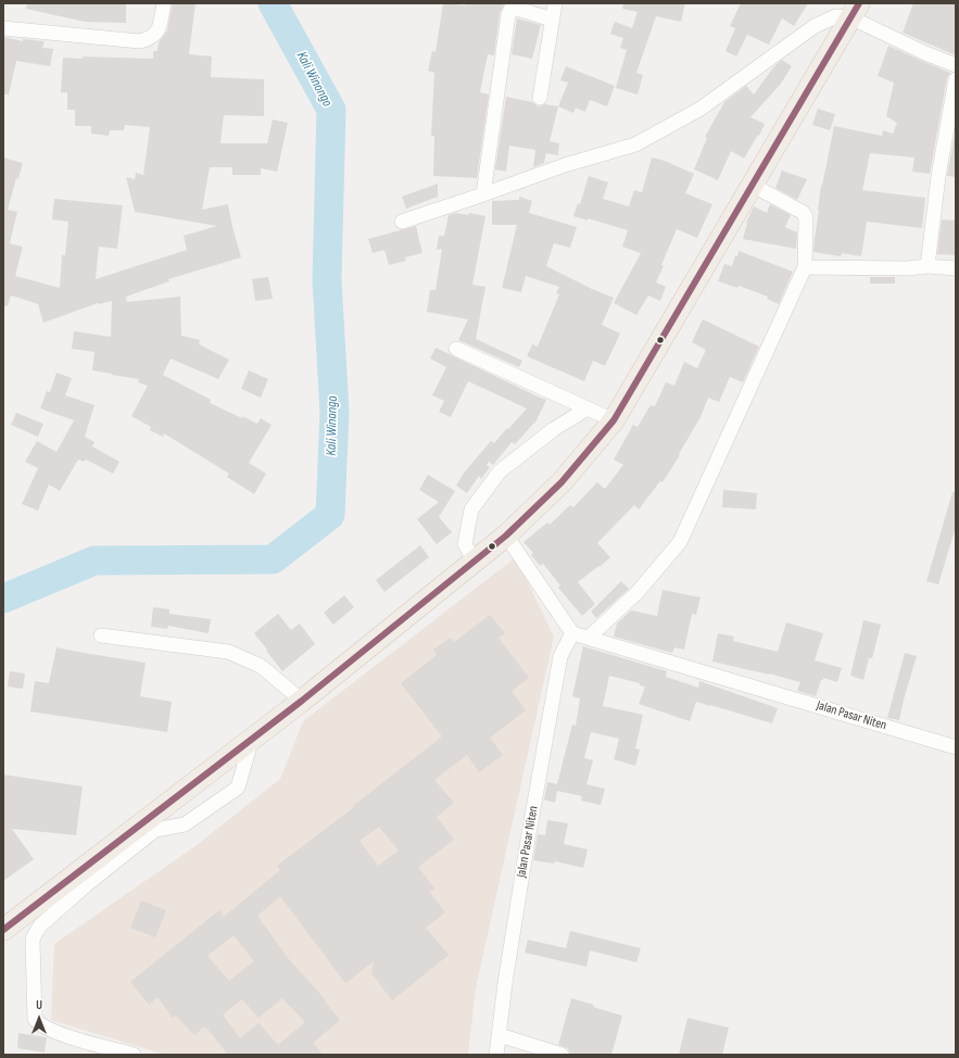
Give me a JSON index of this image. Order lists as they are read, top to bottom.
{
  "streets": {
    "street": ["Jalan Pasar Niten"]
  },
  "water": ["Kali Winongo"],
  "north": "top"
}
